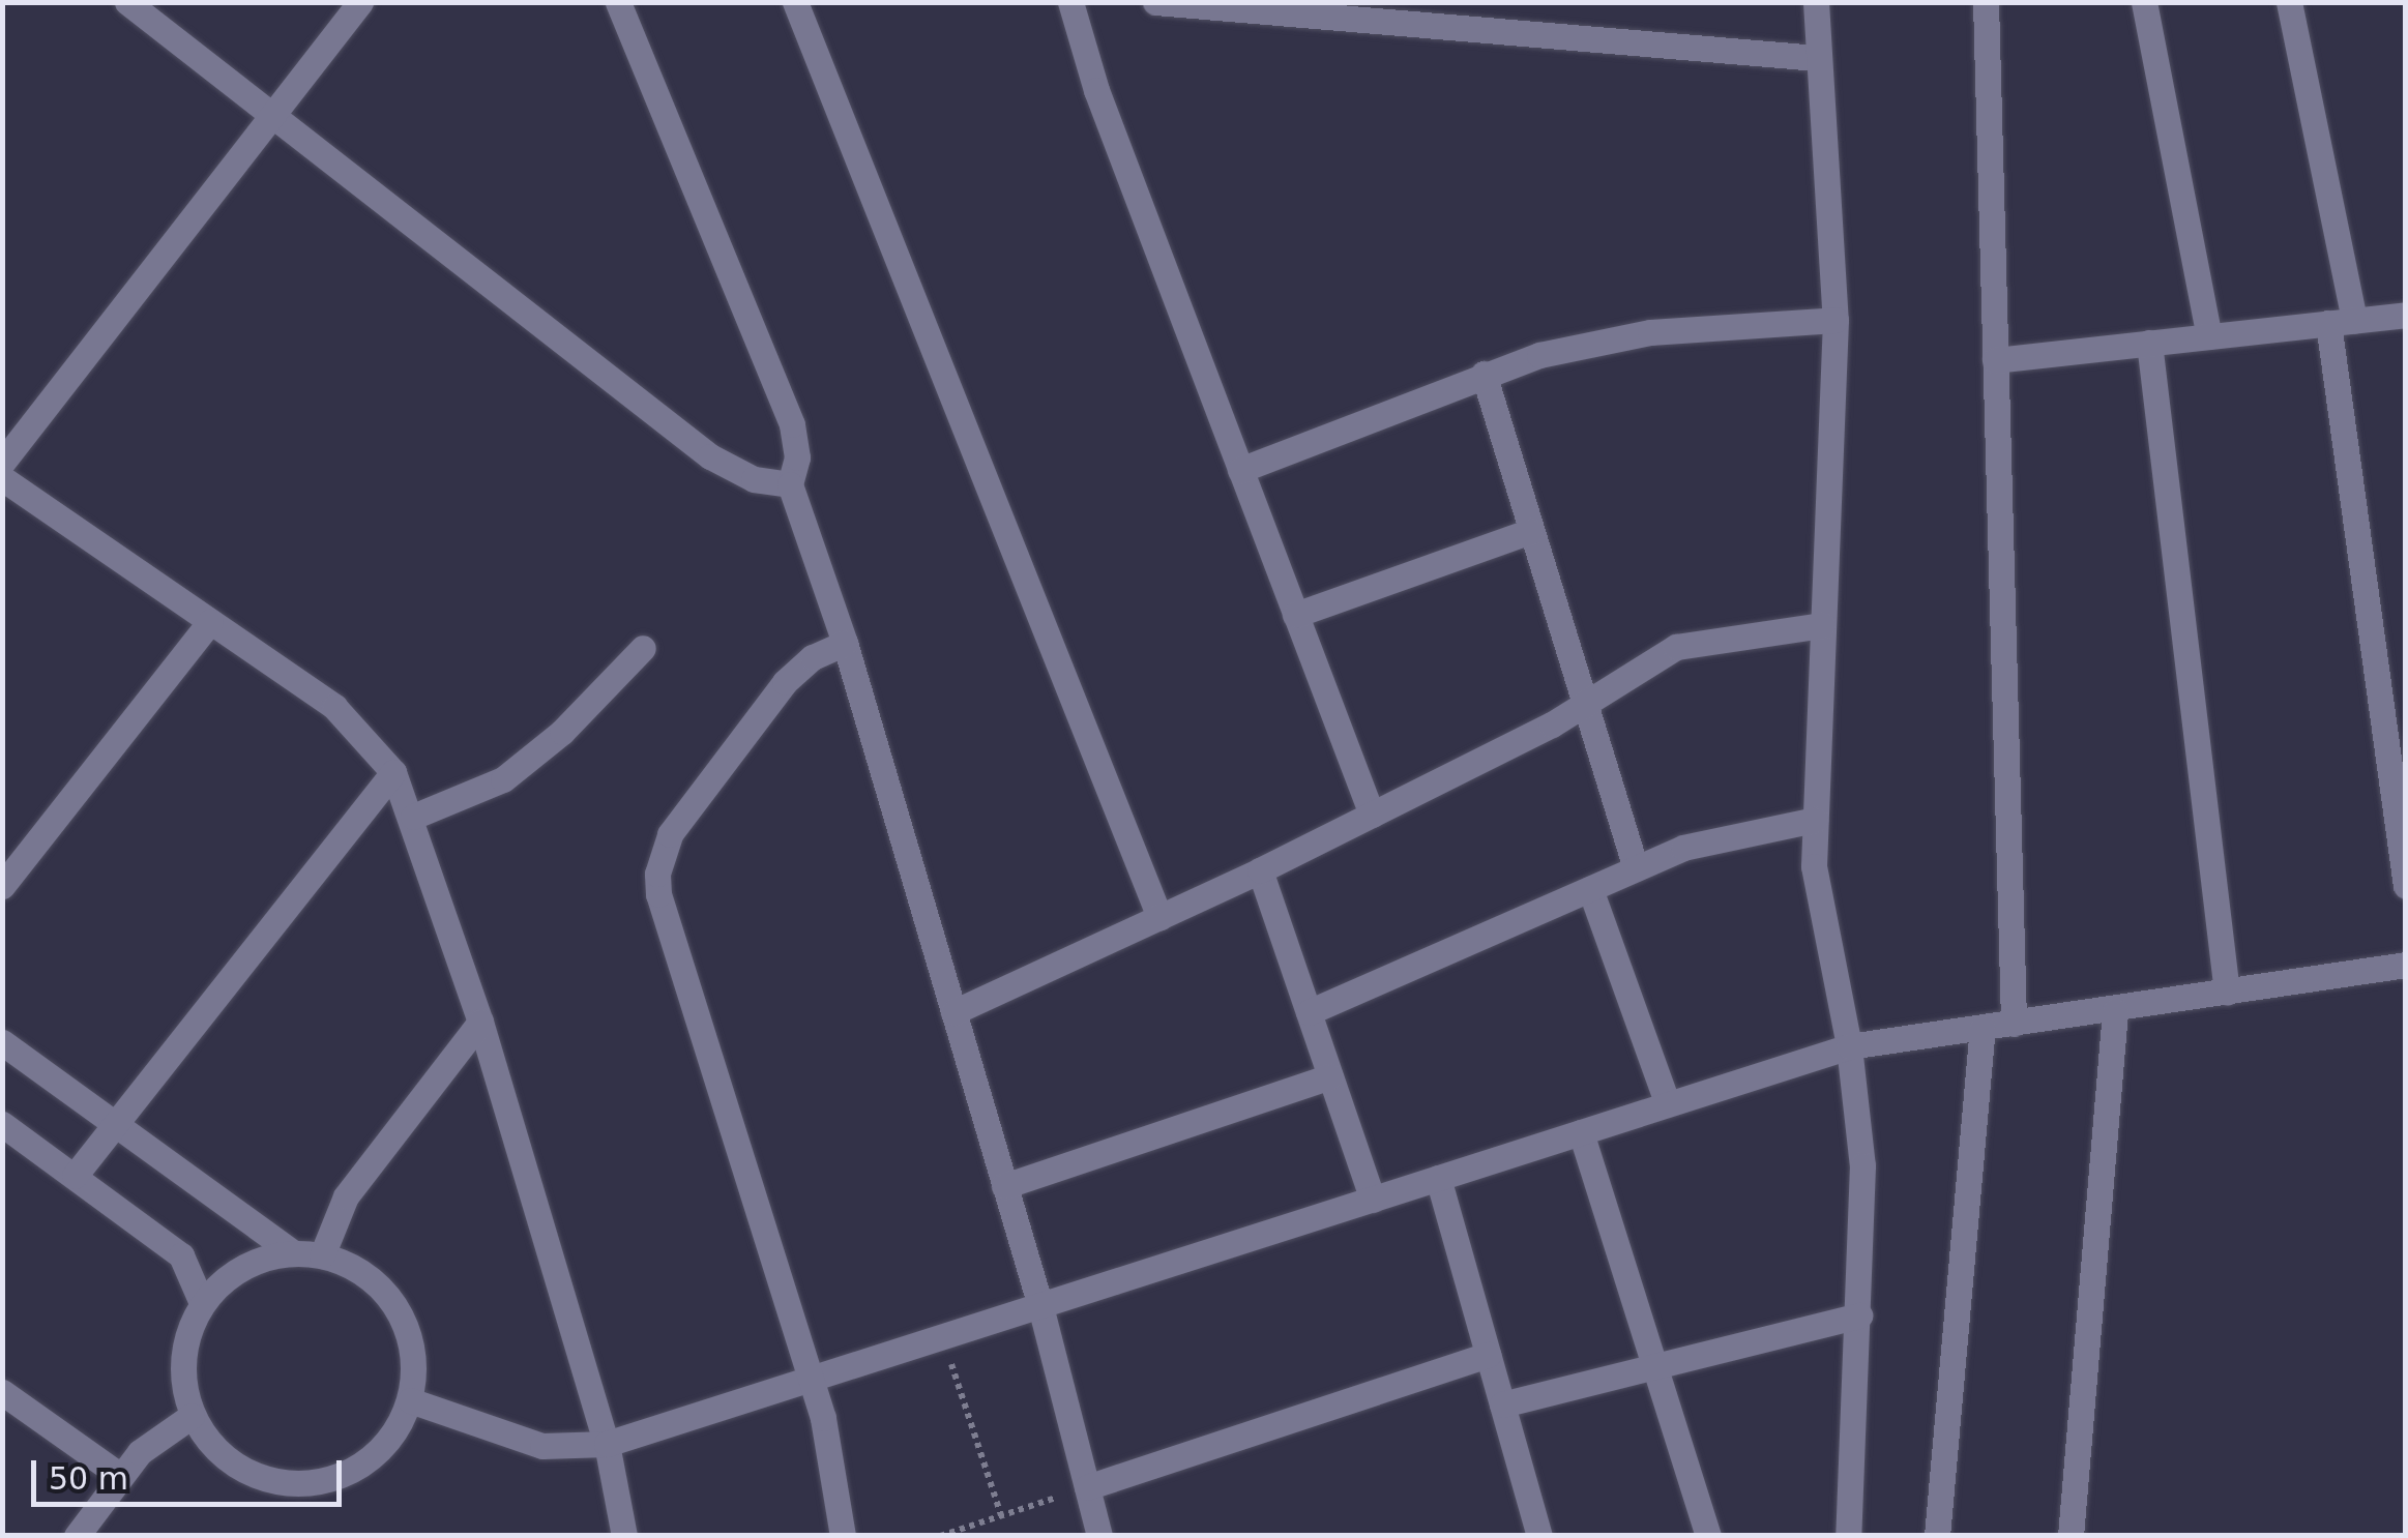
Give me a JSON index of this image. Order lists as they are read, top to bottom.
{
  "scale_bar": "50 m"
}
